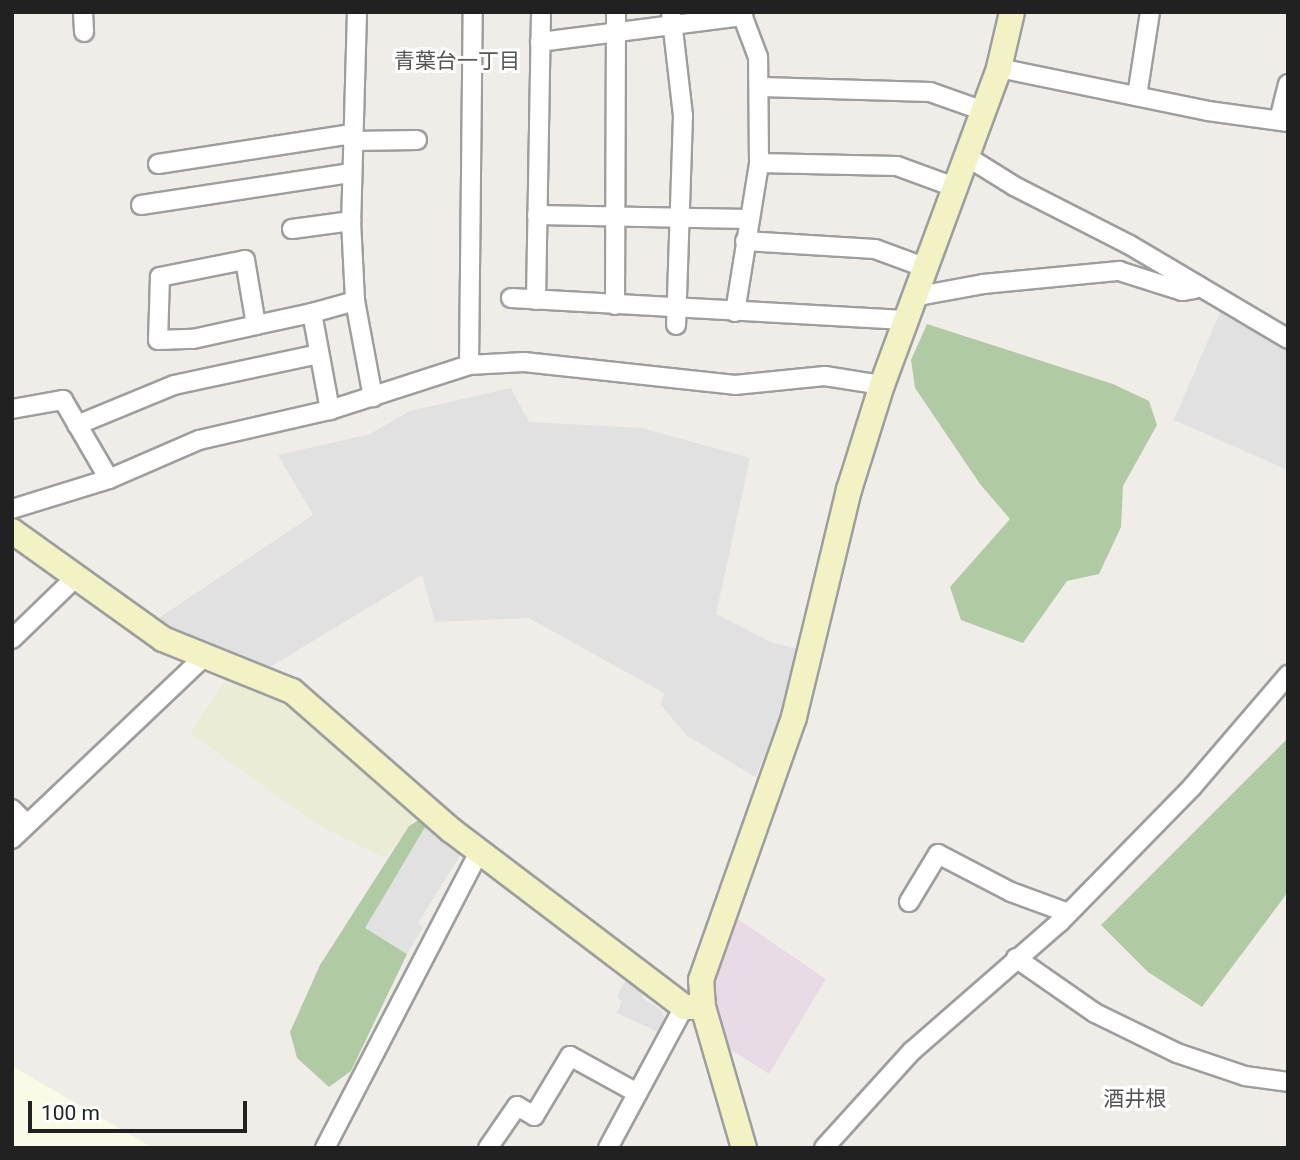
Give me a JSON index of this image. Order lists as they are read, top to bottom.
{
  "districts": ["青葉台一丁目", "酒井根"],
  "scale_bar": "100 m"
}
